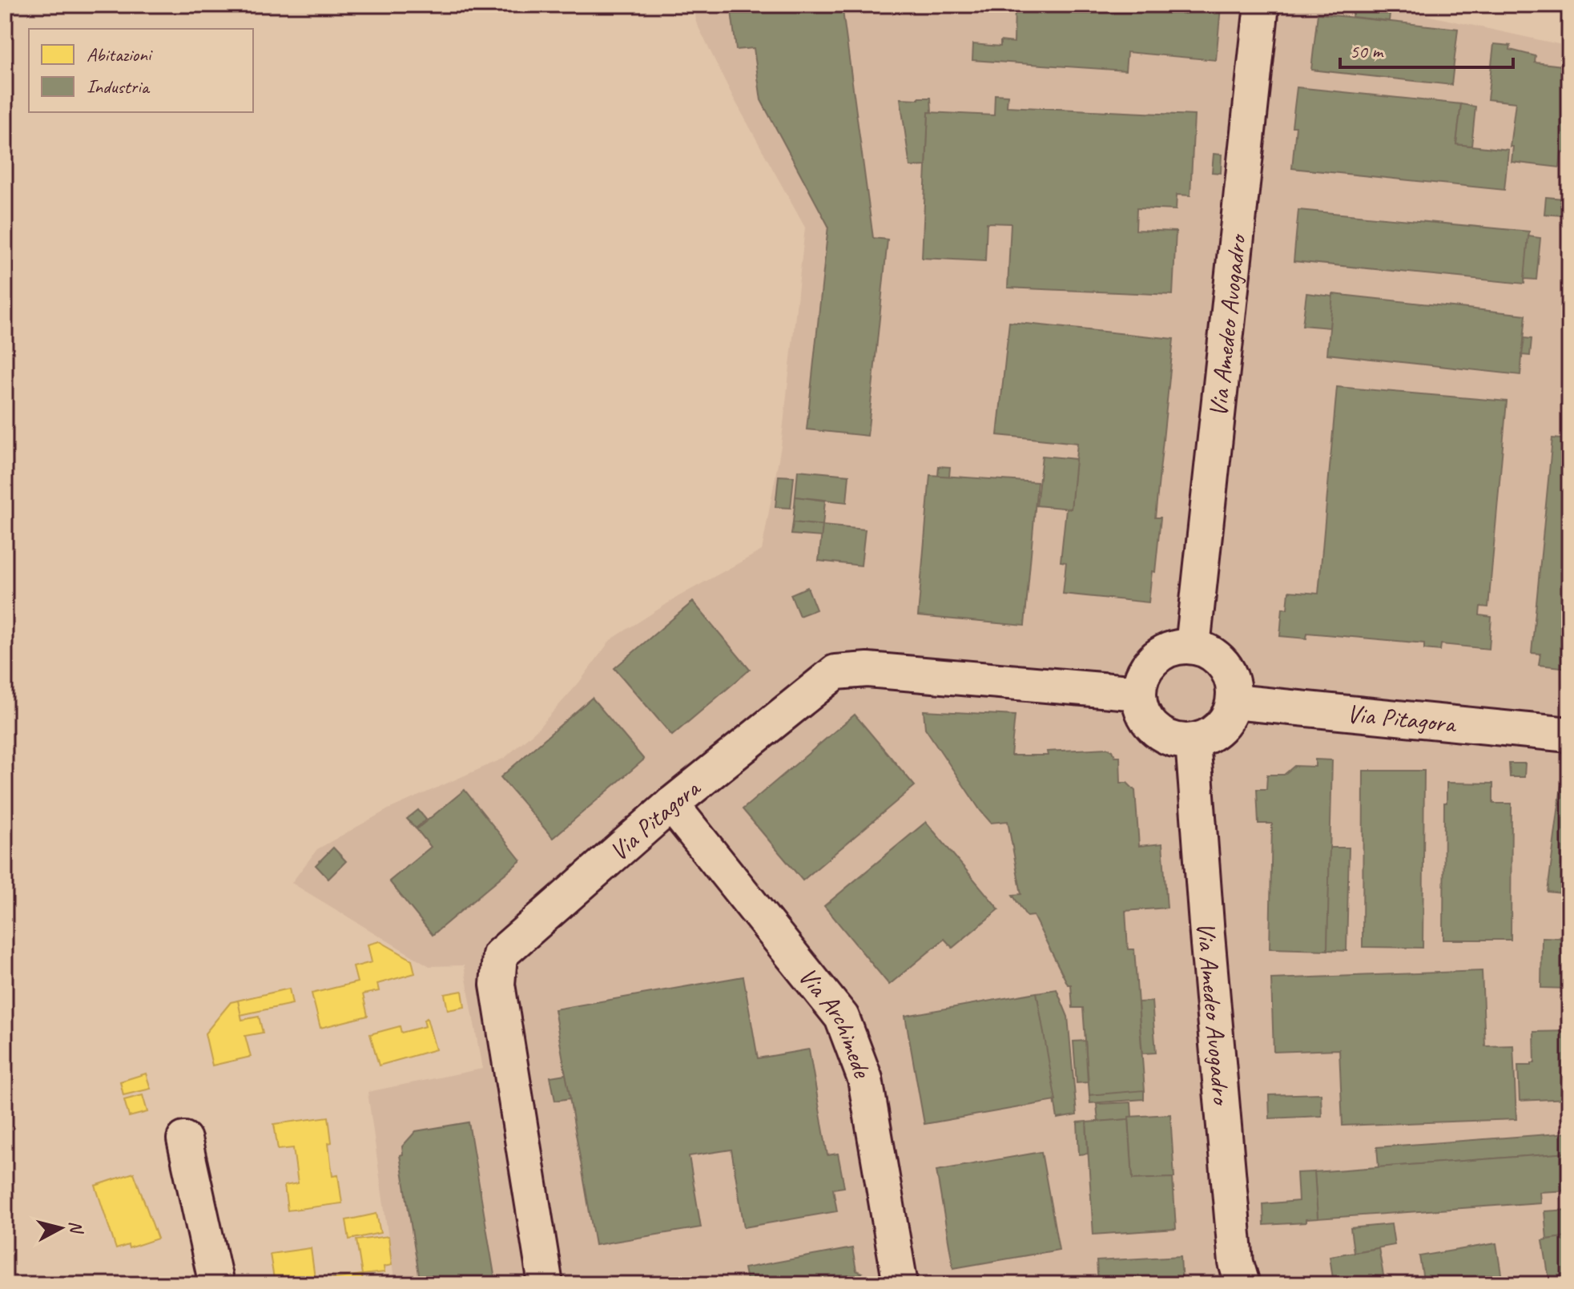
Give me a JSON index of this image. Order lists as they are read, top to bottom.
{
  "streets": {
    "street": ["Via Amedeo Avogadro", "Via Pitagora", "Via Archimede"]
  },
  "crossings": [
    ["Via Amedeo Avogadro", "Via Pitagora"],
    ["Via Pitagora", "Via Archimede"]
  ],
  "legend": ["Abitazioni", "Industria"],
  "scale_bar": "50 m",
  "north": "right"
}
